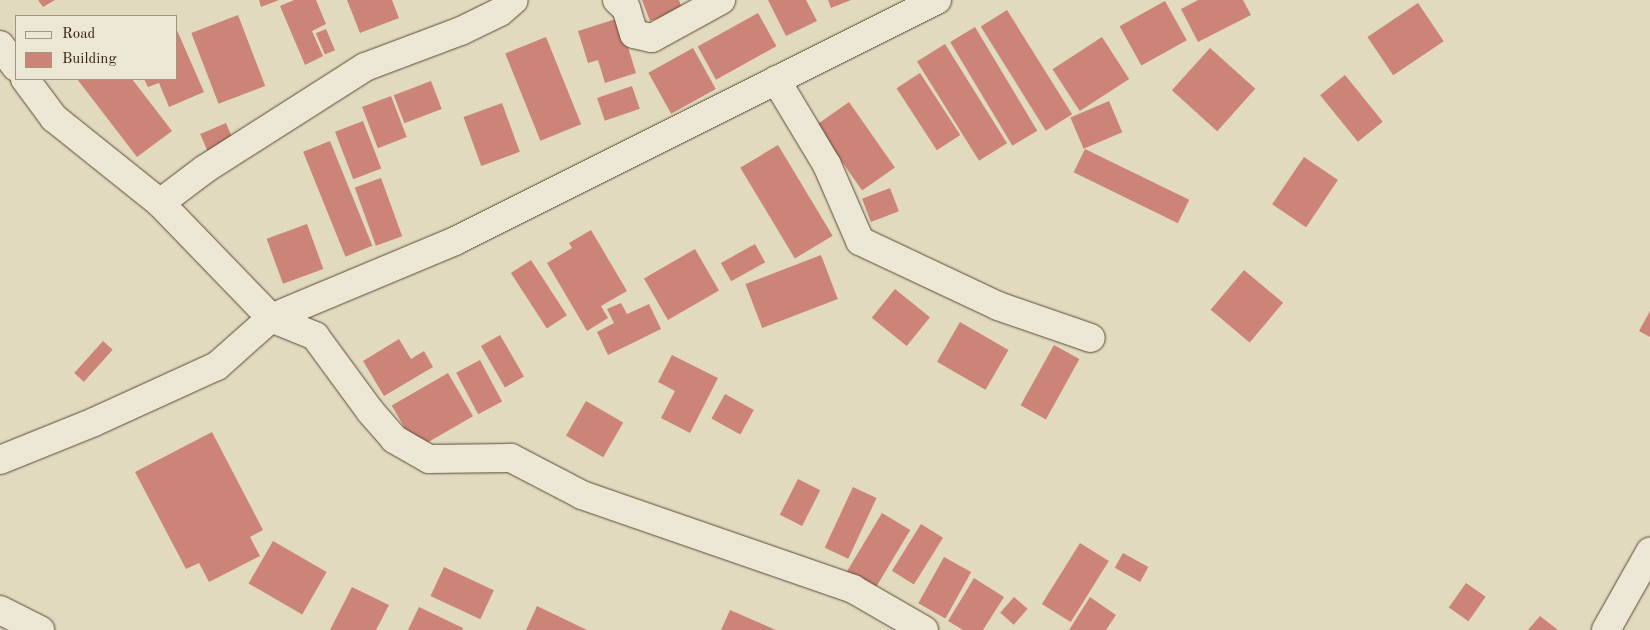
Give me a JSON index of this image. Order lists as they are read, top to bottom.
{
  "legend": ["Road", "Building"]
}
